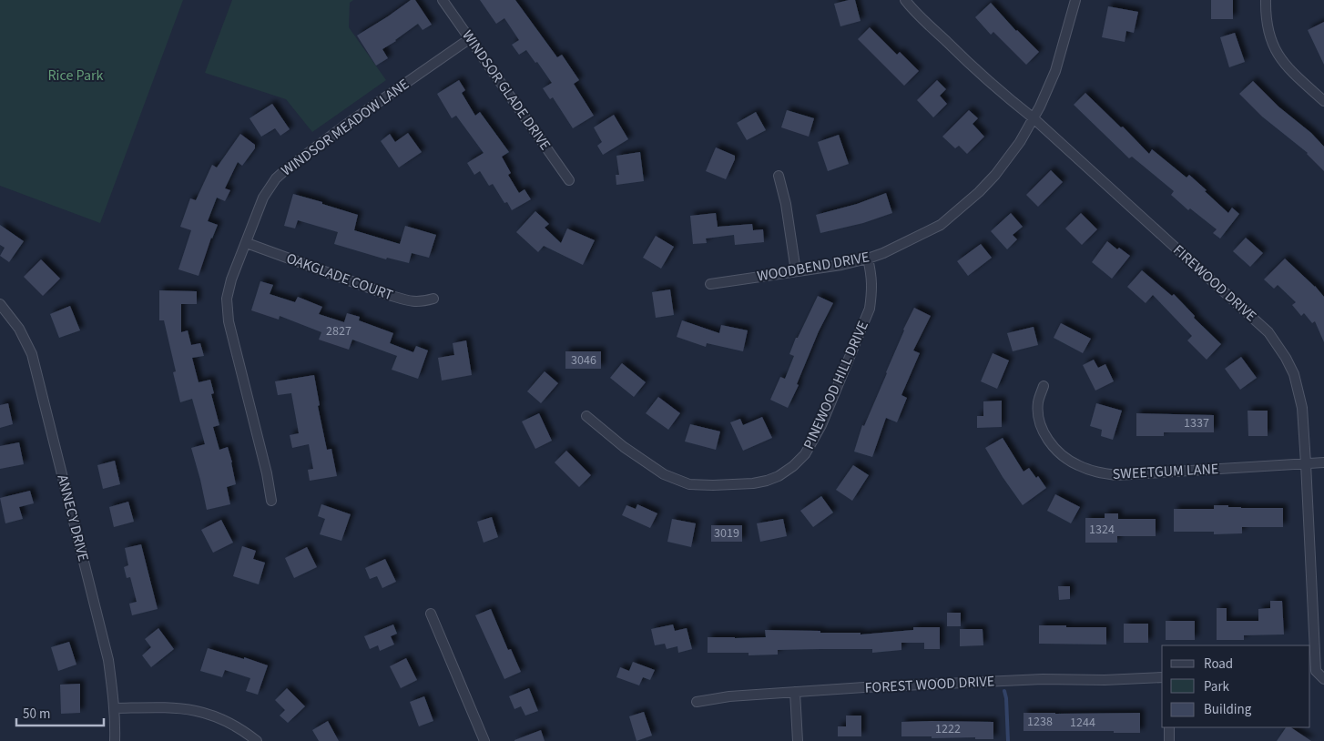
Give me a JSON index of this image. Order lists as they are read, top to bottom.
{
  "streets": {
    "street": [
      "WINDSOR GLADE DRIVE",
      "WINDSOR MEADOW LANE",
      "WOODBEND DRIVE",
      "OAKGLADE COURT",
      "FIREWOOD DRIVE",
      "PINEWOOD HILL DRIVE",
      "SWEETGUM LANE",
      "ANNECY DRIVE",
      "FOREST WOOD DRIVE"
    ]
  },
  "crossings": [
    ["WINDSOR GLADE DRIVE", "WINDSOR MEADOW LANE"],
    ["WINDSOR MEADOW LANE", "OAKGLADE COURT"],
    ["WOODBEND DRIVE", "FIREWOOD DRIVE"],
    ["WOODBEND DRIVE", "PINEWOOD HILL DRIVE"],
    ["FIREWOOD DRIVE", "SWEETGUM LANE"]
  ],
  "parks": ["Rice Park"],
  "house_numbers": [
    "2827",
    "3046",
    "1337",
    "1324",
    "3019",
    "1238",
    "1244",
    "1222"
  ],
  "legend": ["Road", "Park", "Building"],
  "scale_bar": "50 m"
}
